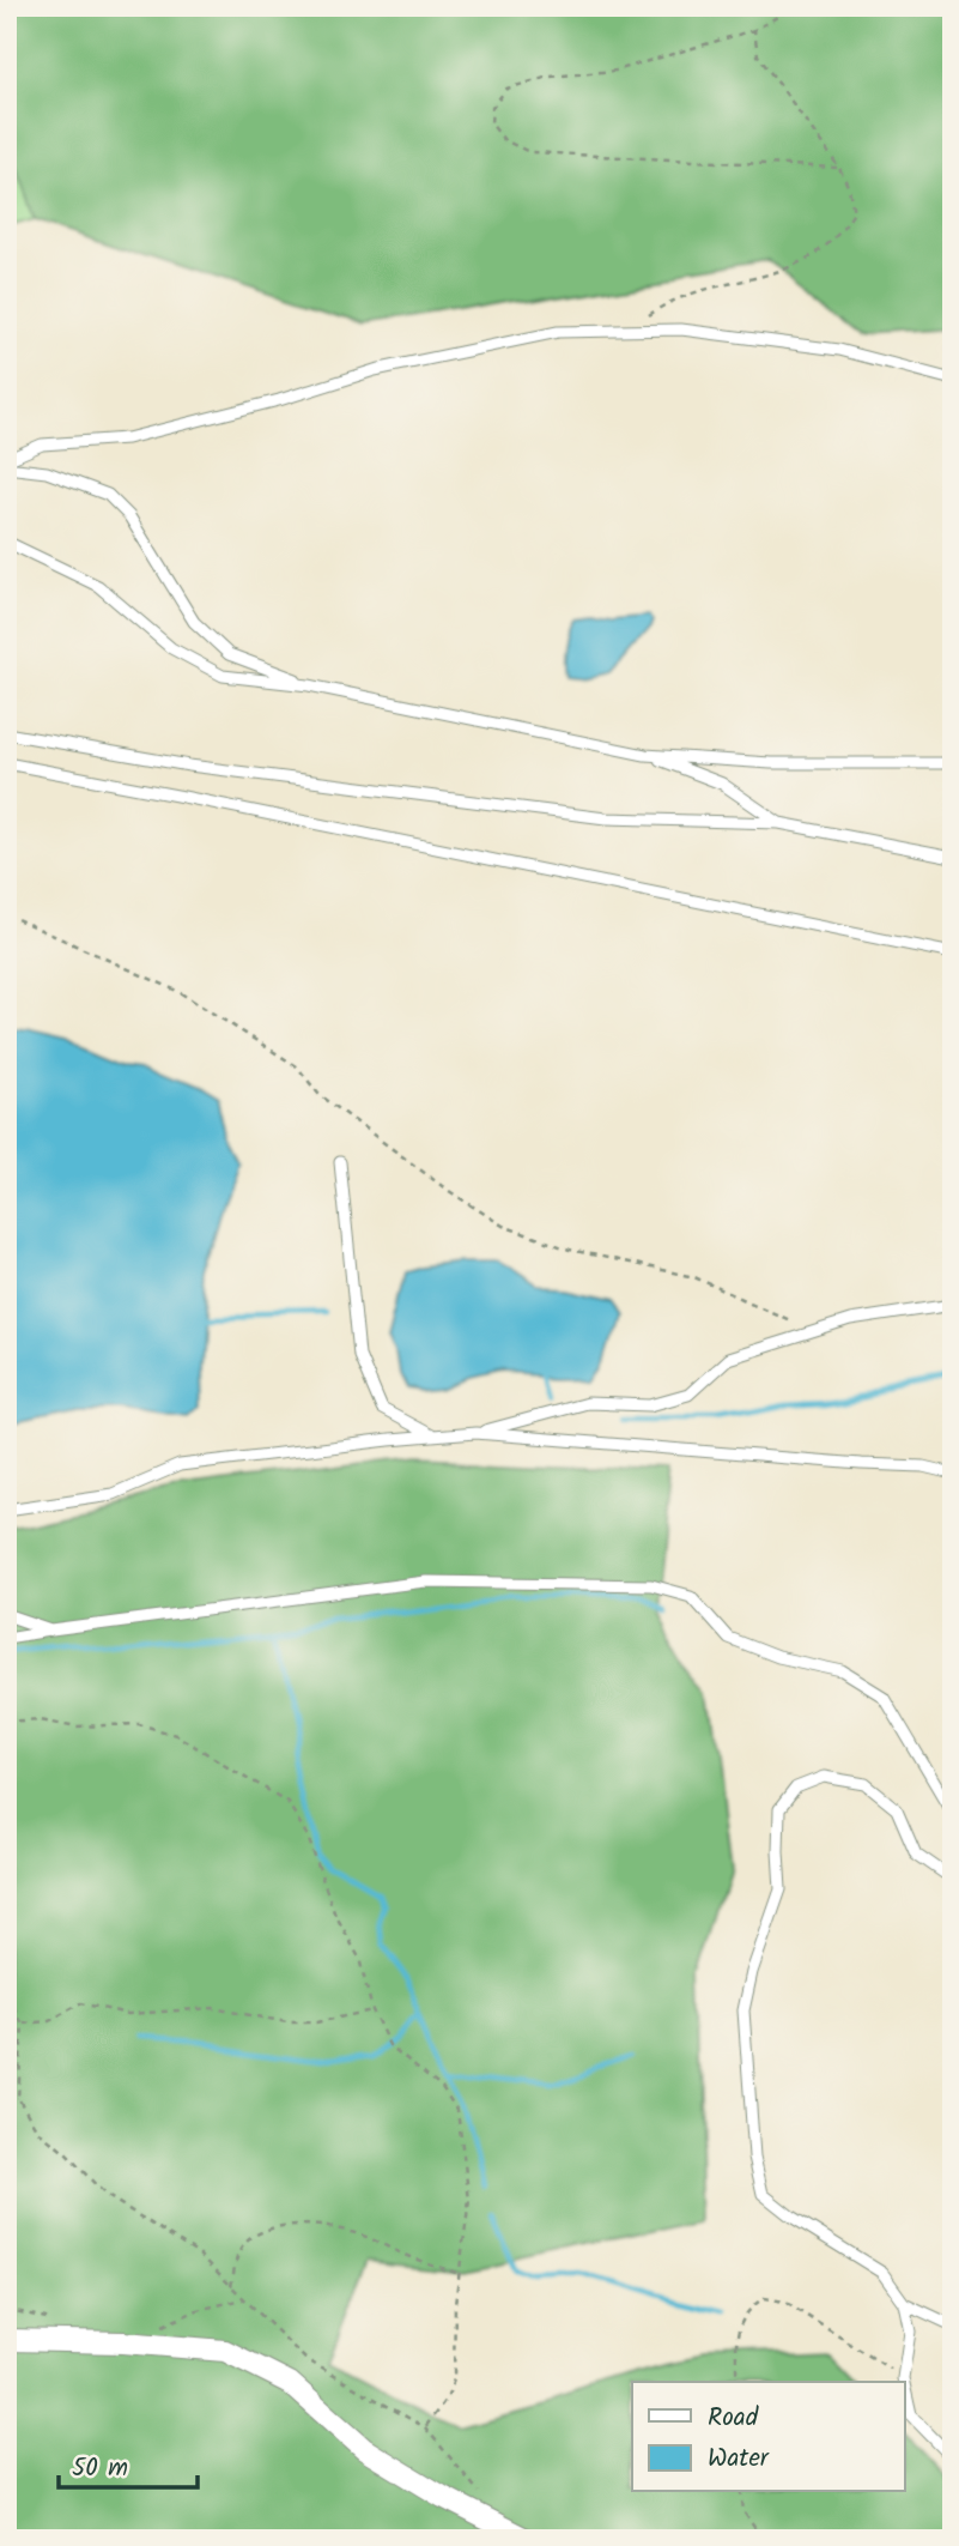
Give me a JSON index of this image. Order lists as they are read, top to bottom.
{
  "legend": ["Road", "Water"],
  "scale_bar": "50 m"
}
